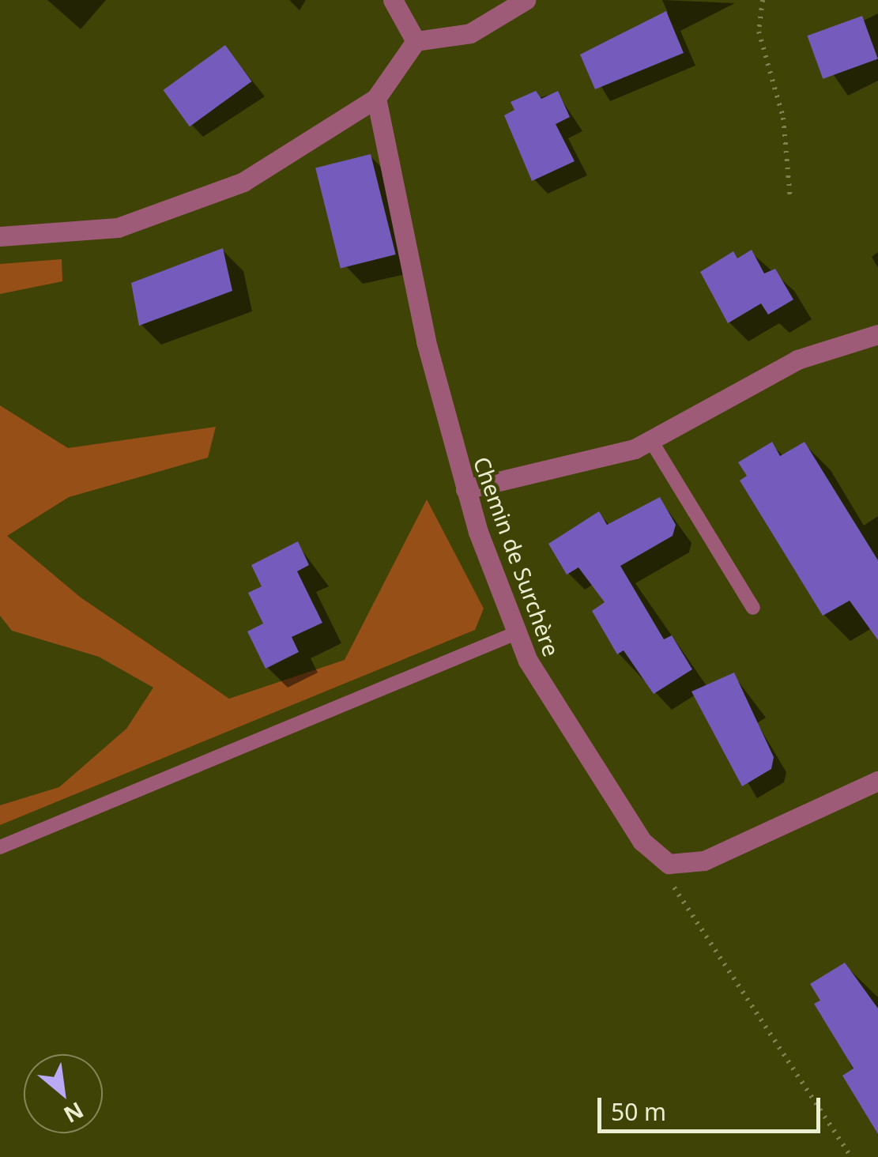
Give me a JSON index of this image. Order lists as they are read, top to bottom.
{
  "streets": {
    "street": ["Chemin de Surchère"]
  },
  "scale_bar": "50 m",
  "north": "bottom right"
}
